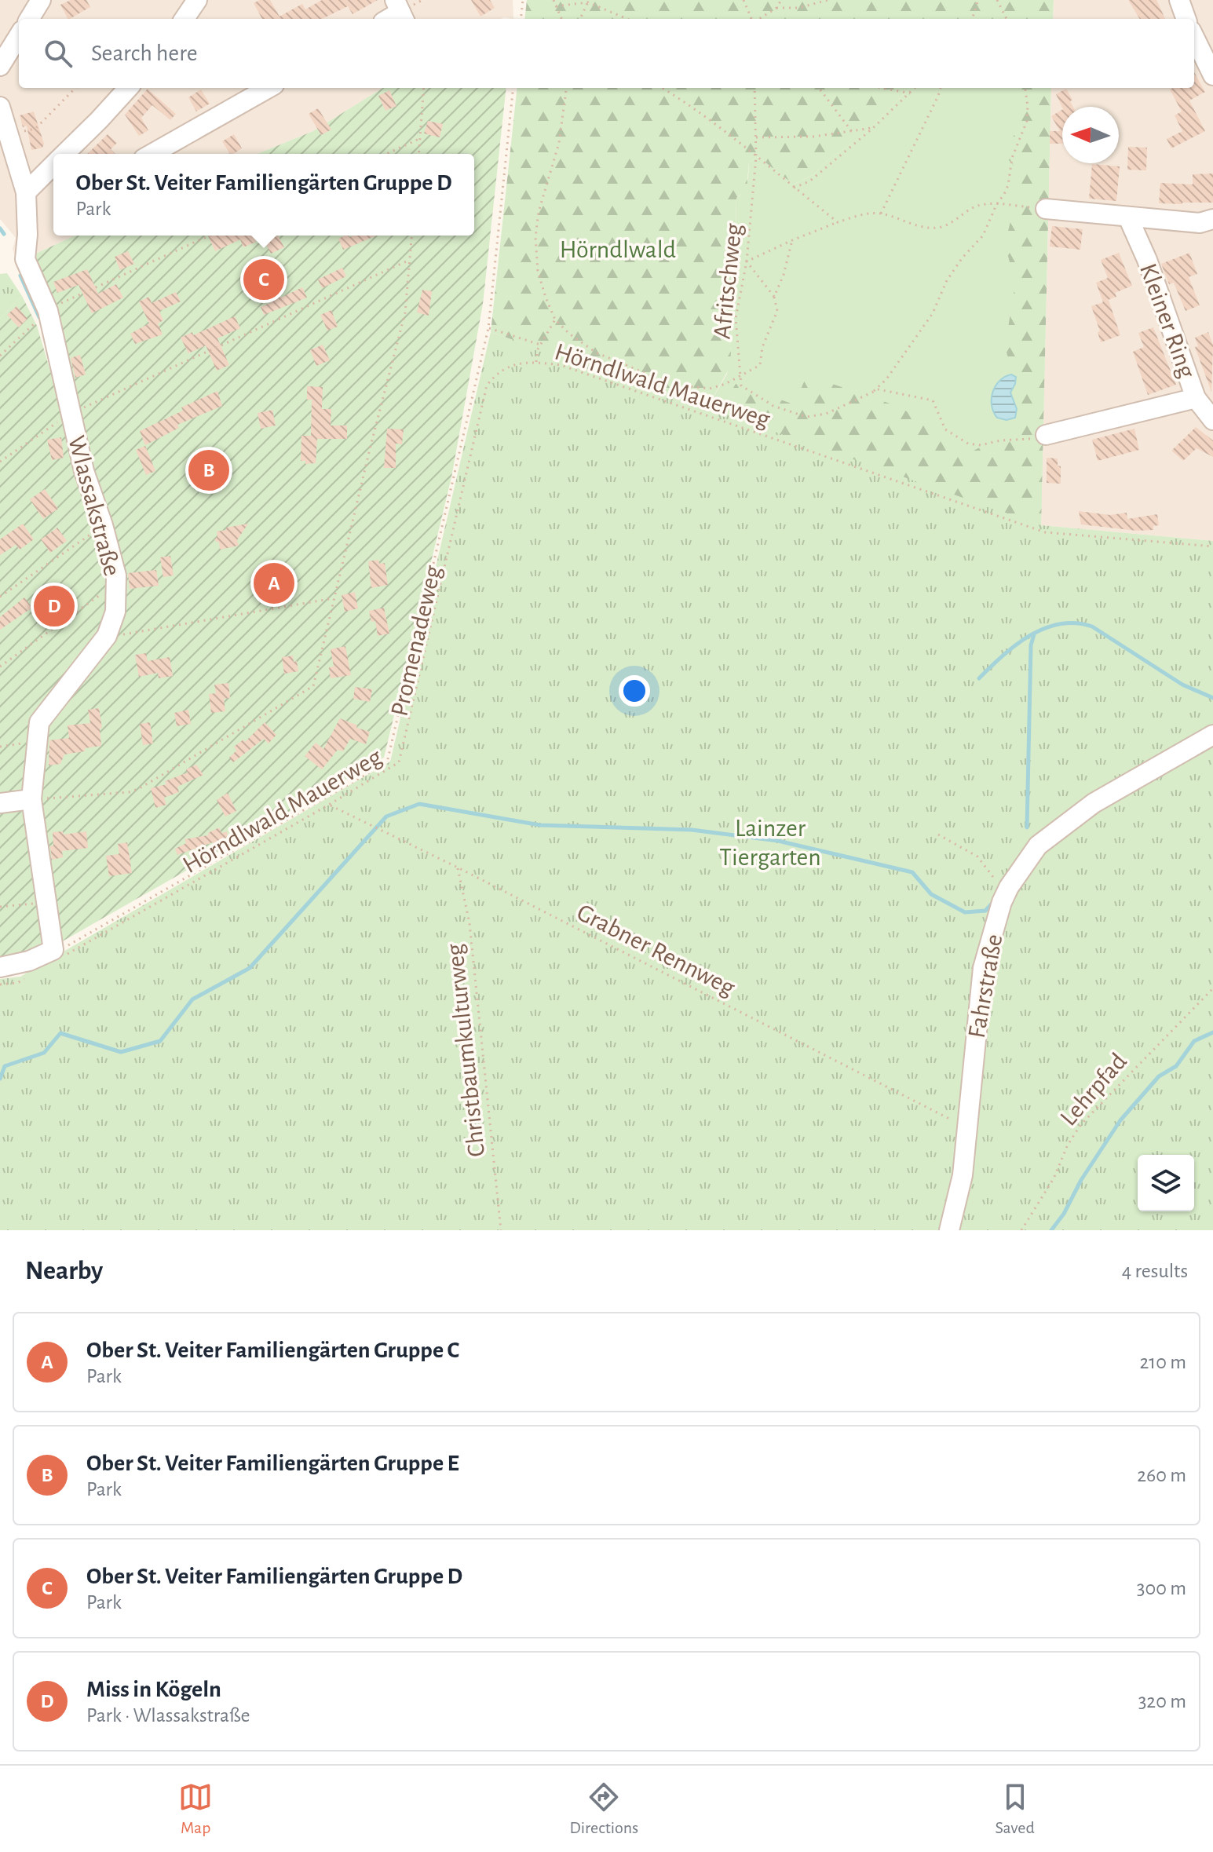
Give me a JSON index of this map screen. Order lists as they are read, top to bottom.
{
  "streets": {
    "street": ["Kleiner Ring", "Wlassakstraße", "Fahrstraße"],
    "path": [
      "Afritschweg",
      "Hörndlwald Mauerweg",
      "Promenadeweg",
      "Grabner Rennweg",
      "Christbaumkulturweg",
      "Lehrpfad"
    ]
  },
  "crossings": [
    ["Hörndlwald Mauerweg", "Wlassakstraße"],
    ["Hörndlwald Mauerweg", "Promenadeweg"],
    ["Hörndlwald Mauerweg", "Grabner Rennweg"],
    ["Wlassakstraße", "Promenadeweg"],
    ["Grabner Rennweg", "Fahrstraße"],
    ["Grabner Rennweg", "Christbaumkulturweg"]
  ],
  "parks": ["Hörndlwald", "Lainzer Tiergarten"],
  "north": "left",
  "page": {
    "search": "Search here",
    "popup": ["Ober St. Veiter Familiengärten Gruppe D", "Park"],
    "pins": [
      "C",
      "B",
      "A",
      "D"
    ],
    "heading": ["Nearby", "4 results"],
    "list": [
      {
        "mark": "A",
        "name": "Ober St. Veiter Familiengärten Gruppe C",
        "note": "Park",
        "value": "210 m"
      },
      {
        "mark": "B",
        "name": "Ober St. Veiter Familiengärten Gruppe E",
        "note": "Park",
        "value": "260 m"
      },
      {
        "mark": "C",
        "name": "Ober St. Veiter Familiengärten Gruppe D",
        "note": "Park",
        "value": "300 m"
      },
      {
        "mark": "D",
        "name": "Miss in Kögeln",
        "note": "Park · Wlassakstraße",
        "value": "320 m"
      }
    ],
    "nav": ["Map", "Directions", "Saved"]
  }
}
